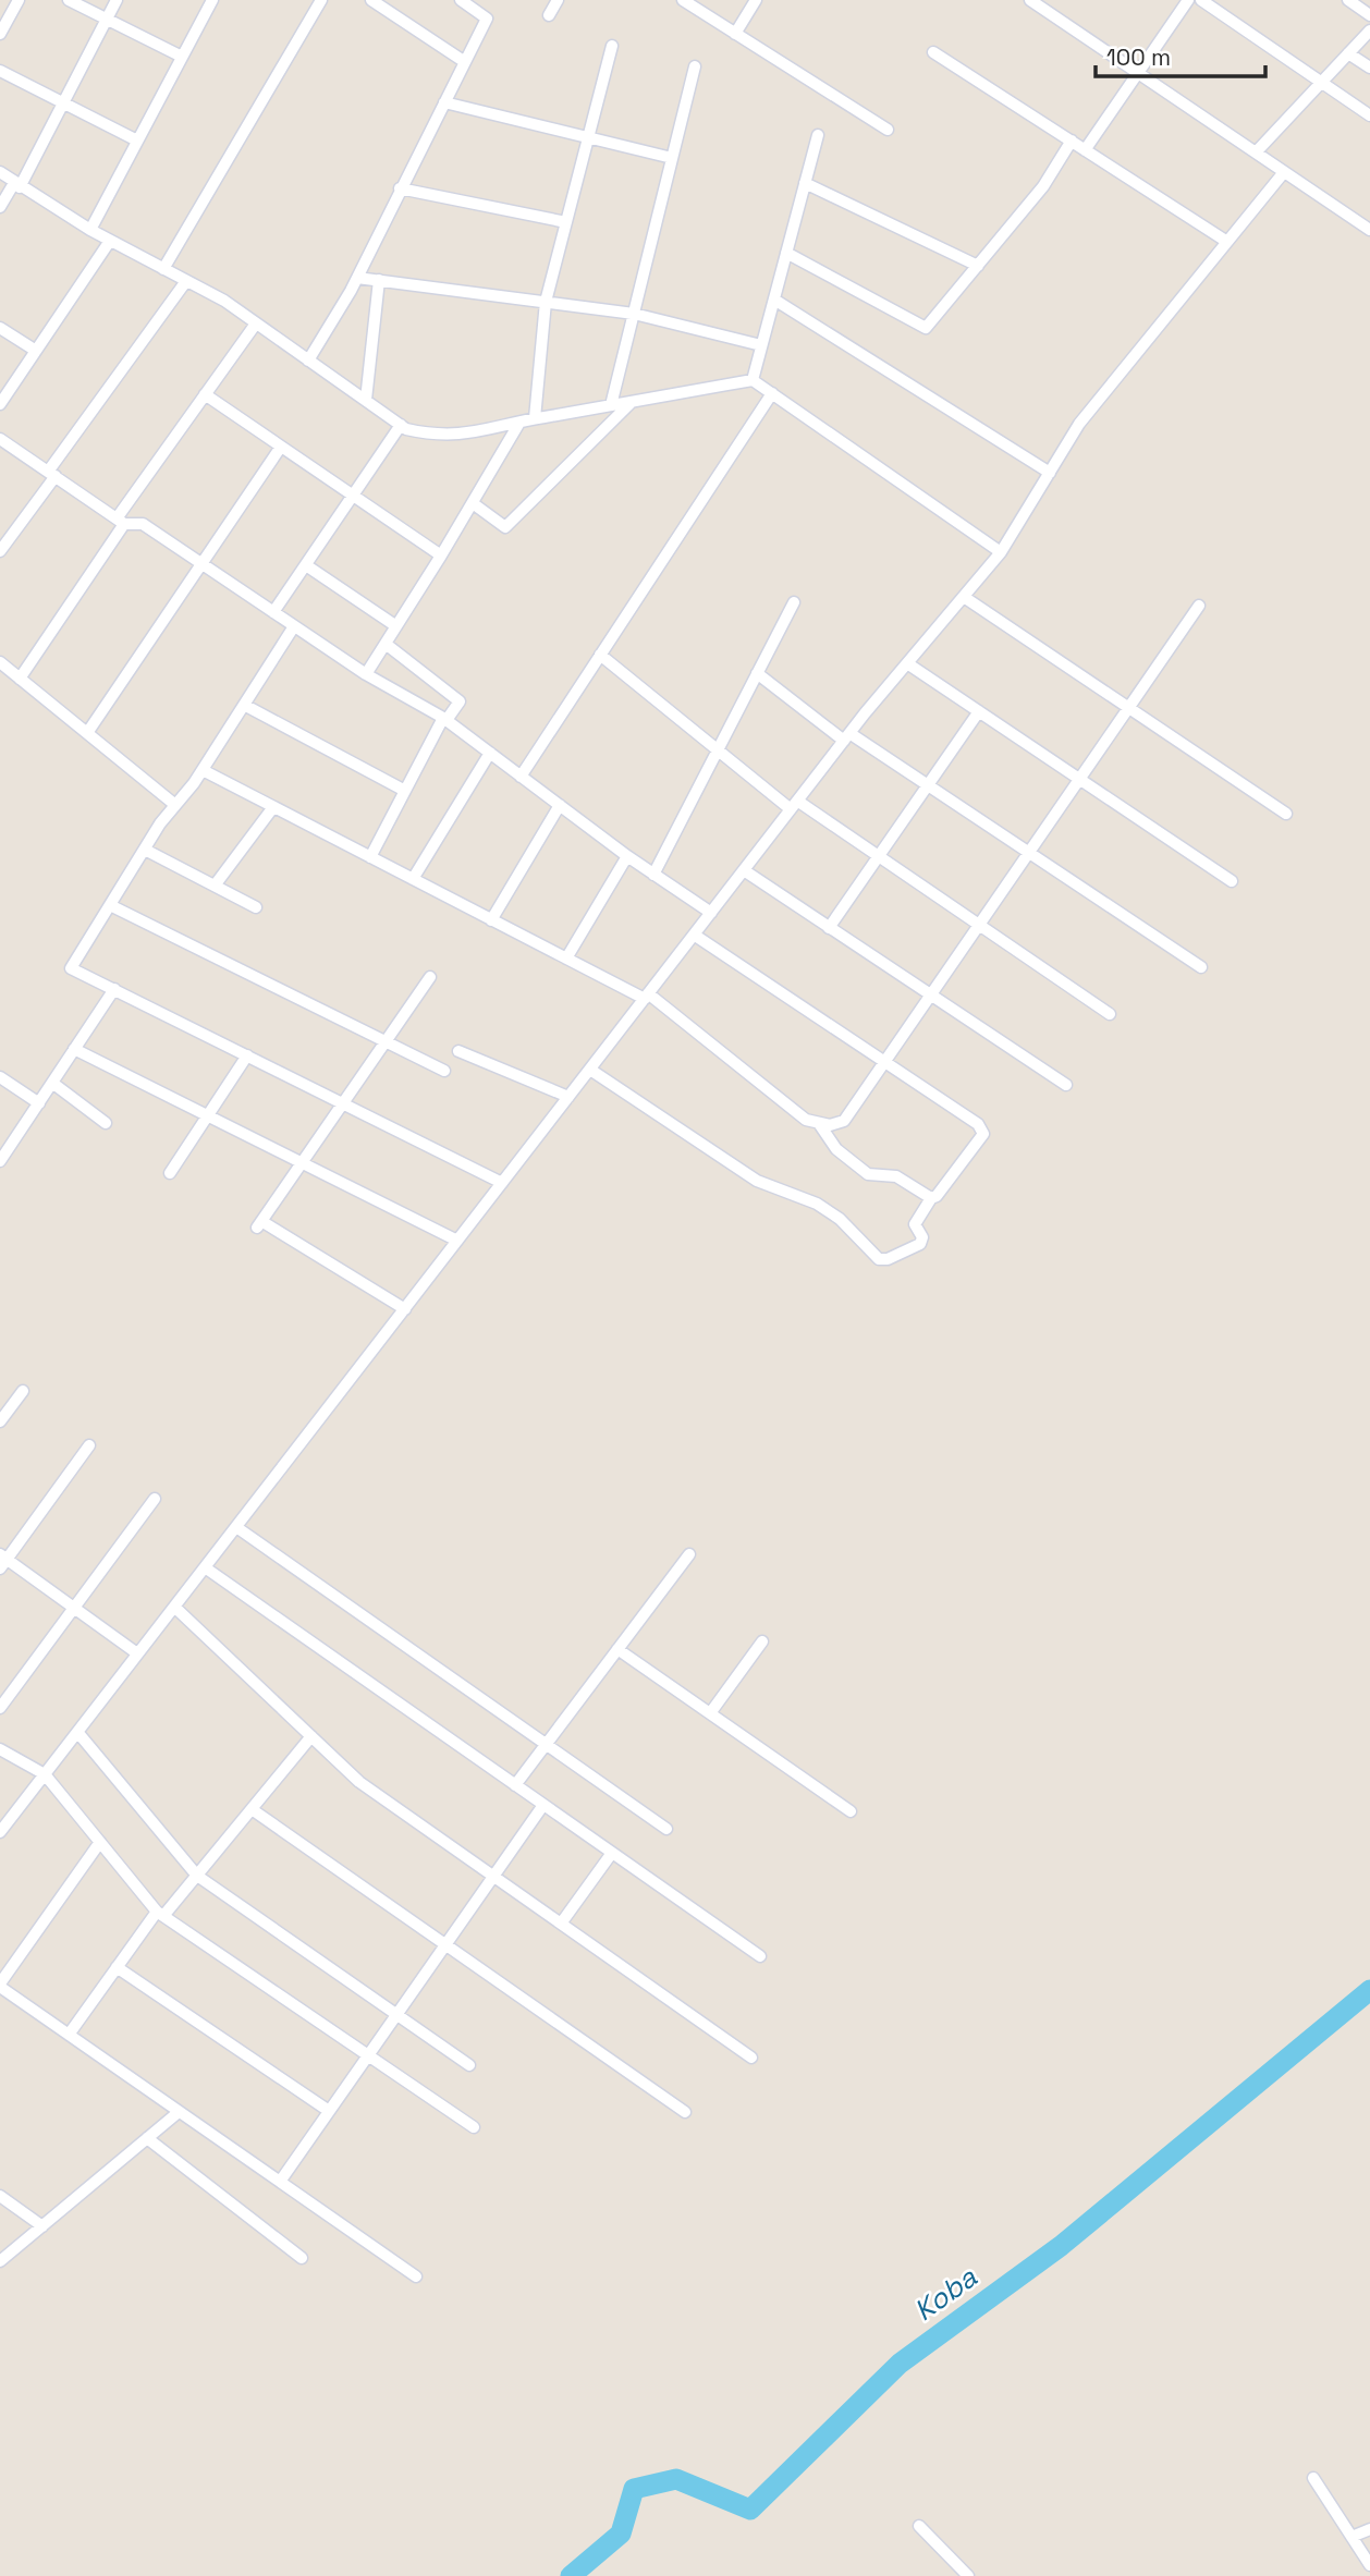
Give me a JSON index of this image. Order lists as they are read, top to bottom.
{
  "water": ["Koba"],
  "scale_bar": "100 m"
}
